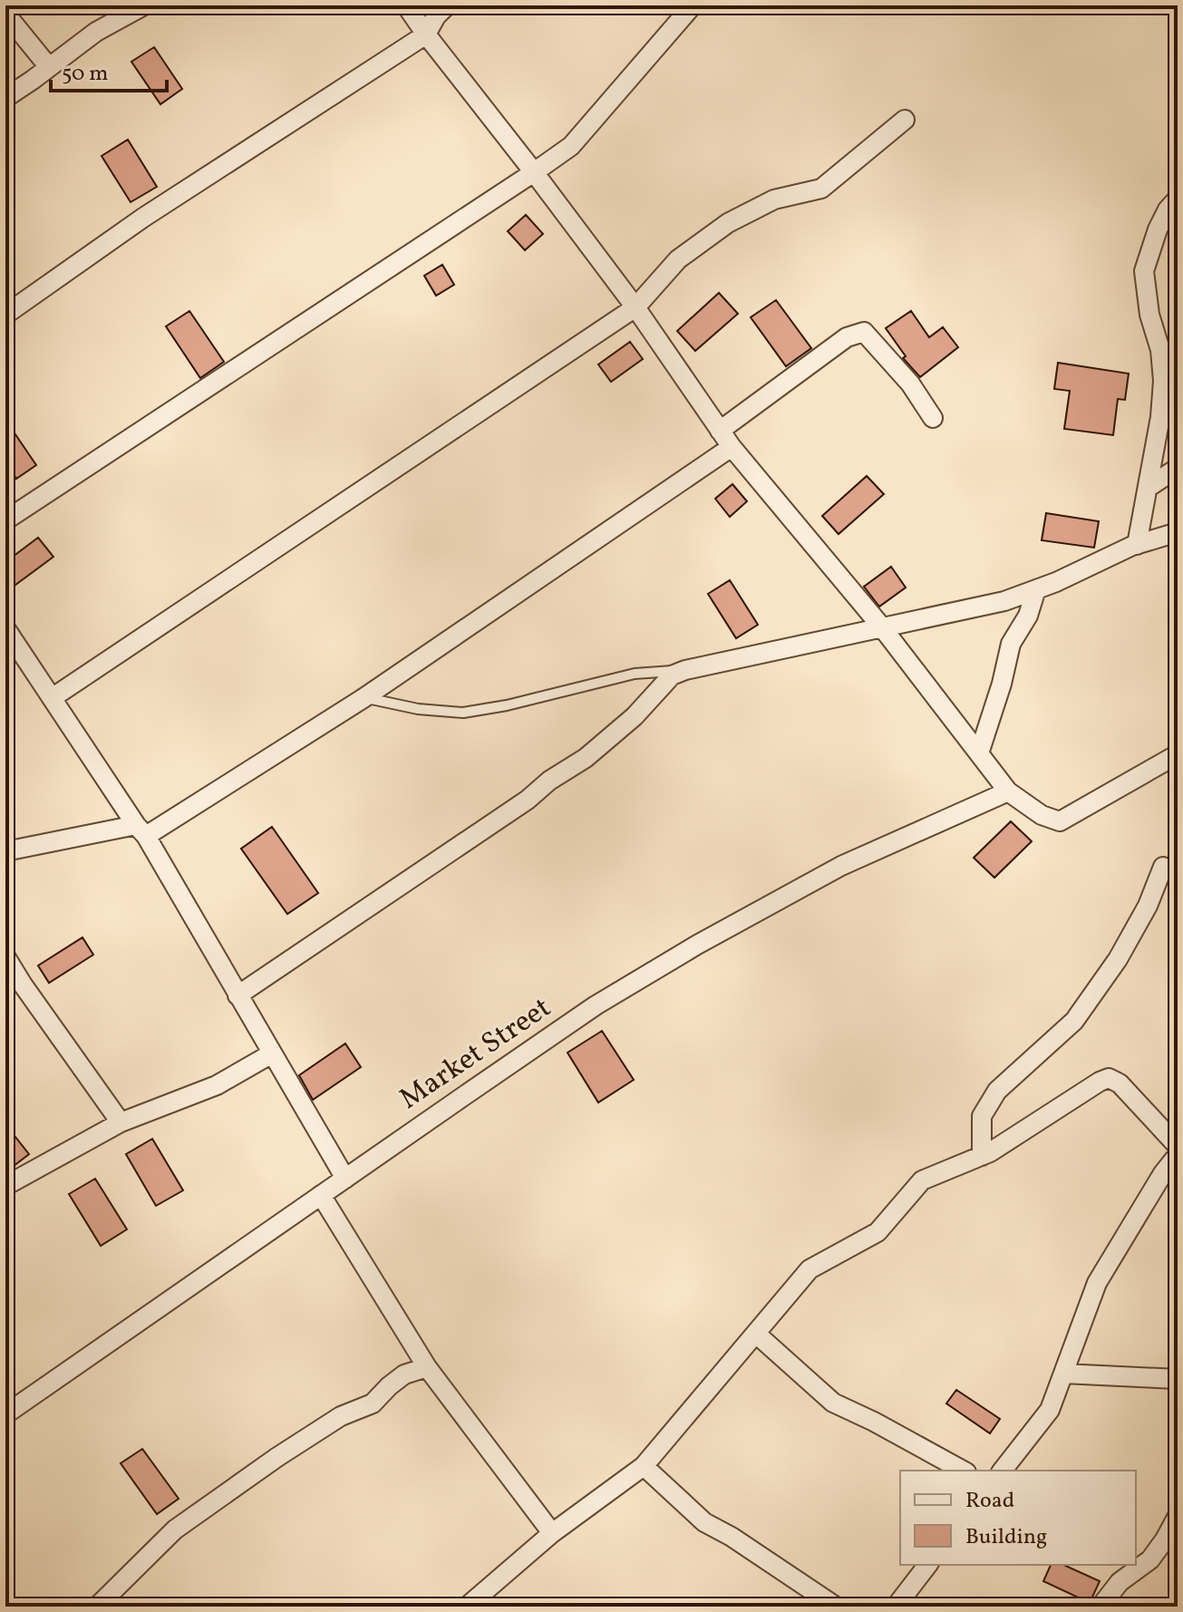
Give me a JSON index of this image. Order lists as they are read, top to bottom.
{
  "streets": {
    "street": ["Market Street"]
  },
  "legend": ["Road", "Building"],
  "scale_bar": "50 m"
}
